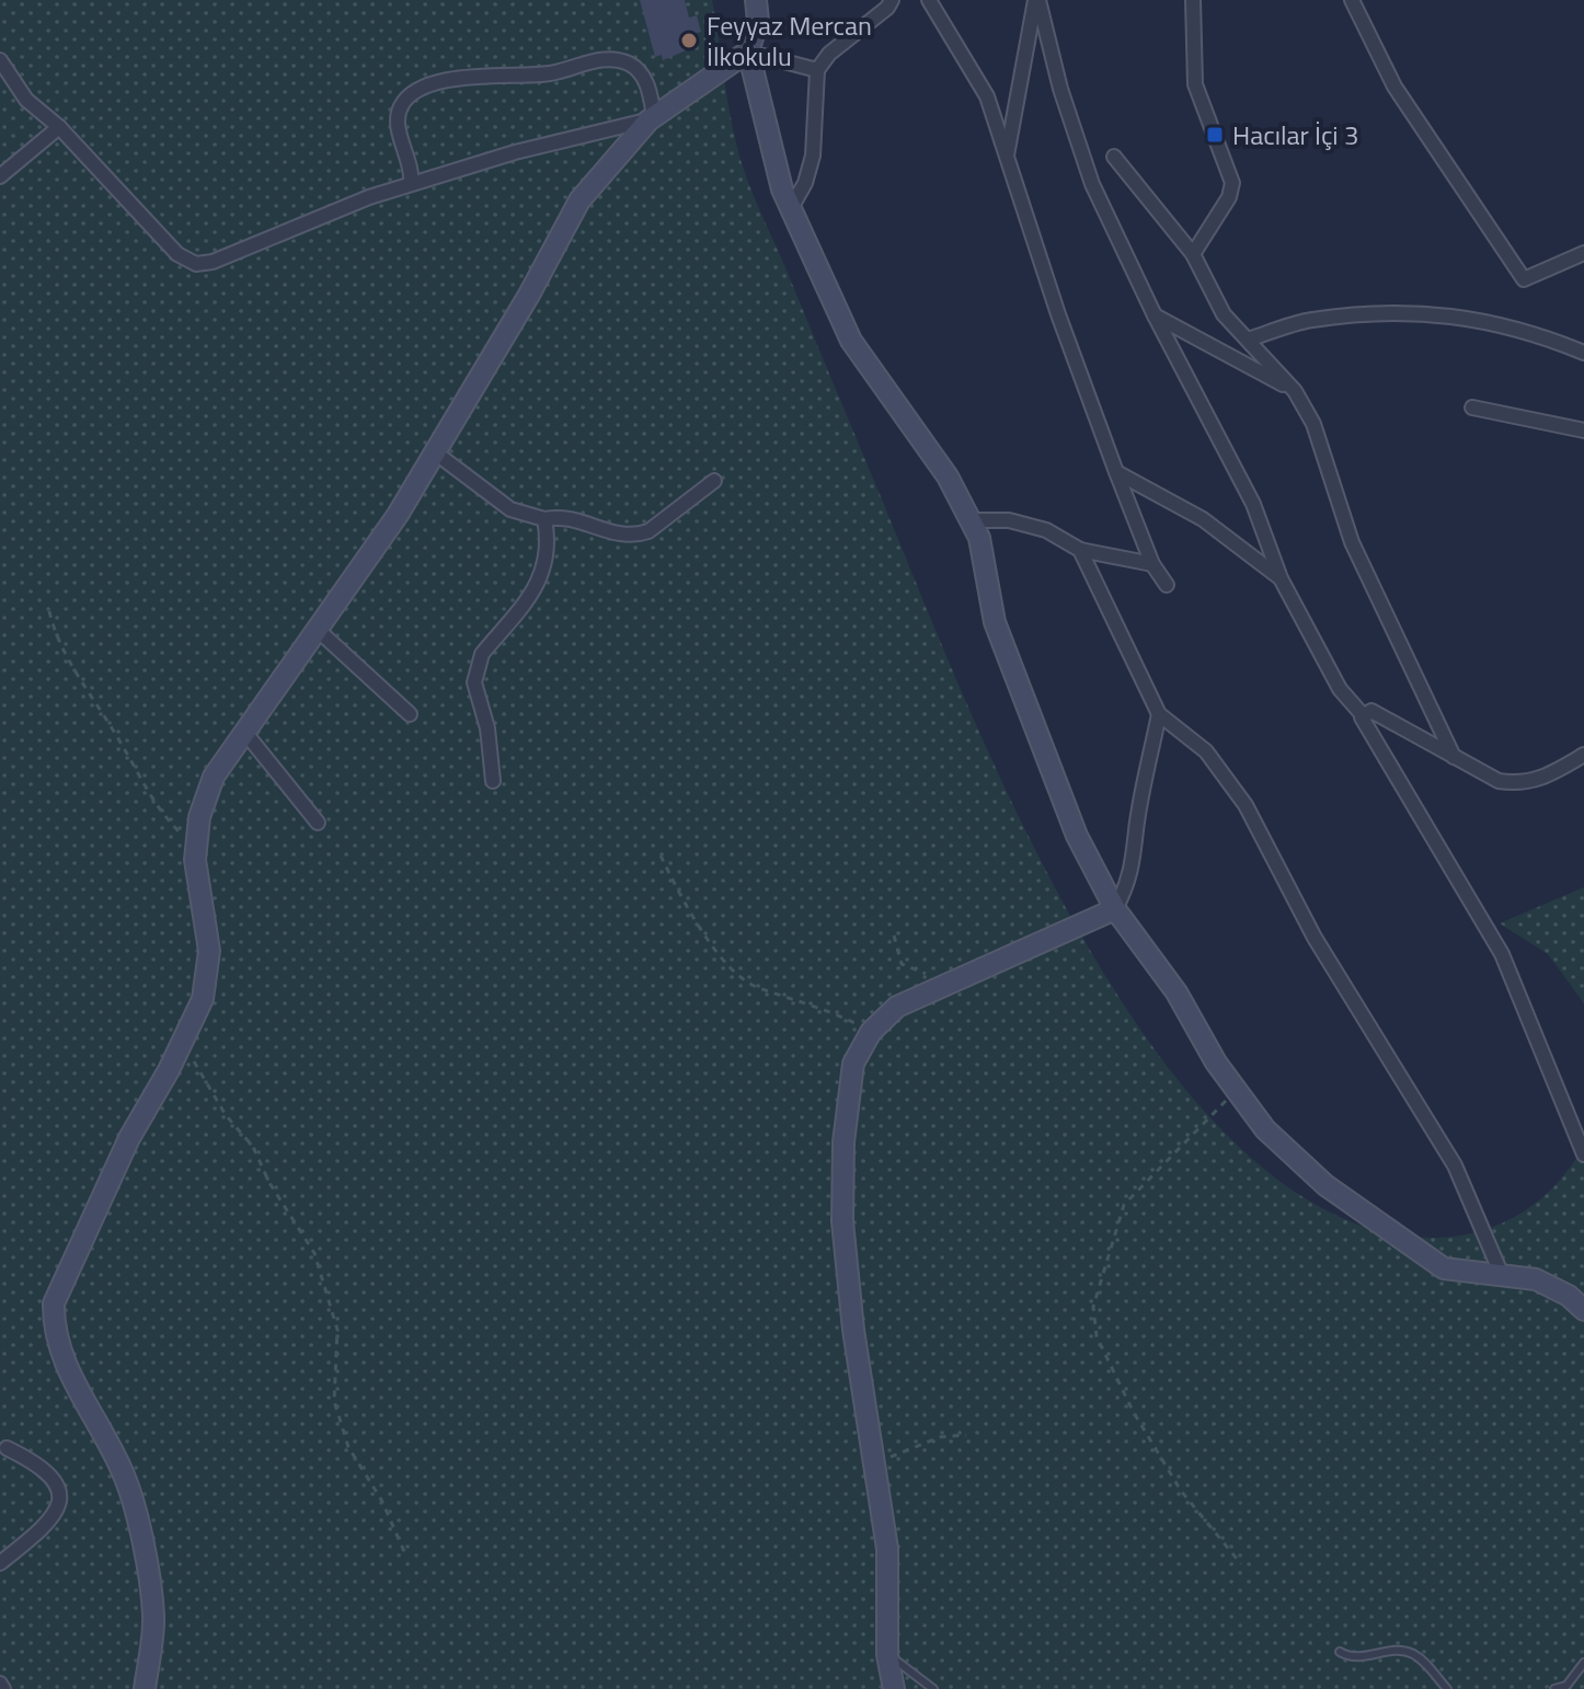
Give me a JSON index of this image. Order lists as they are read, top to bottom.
{
  "places": {
    "other": ["Feyyaz Mercan İlkokulu"],
    "transit": ["Hacılar İçi 3"]
  }
}
